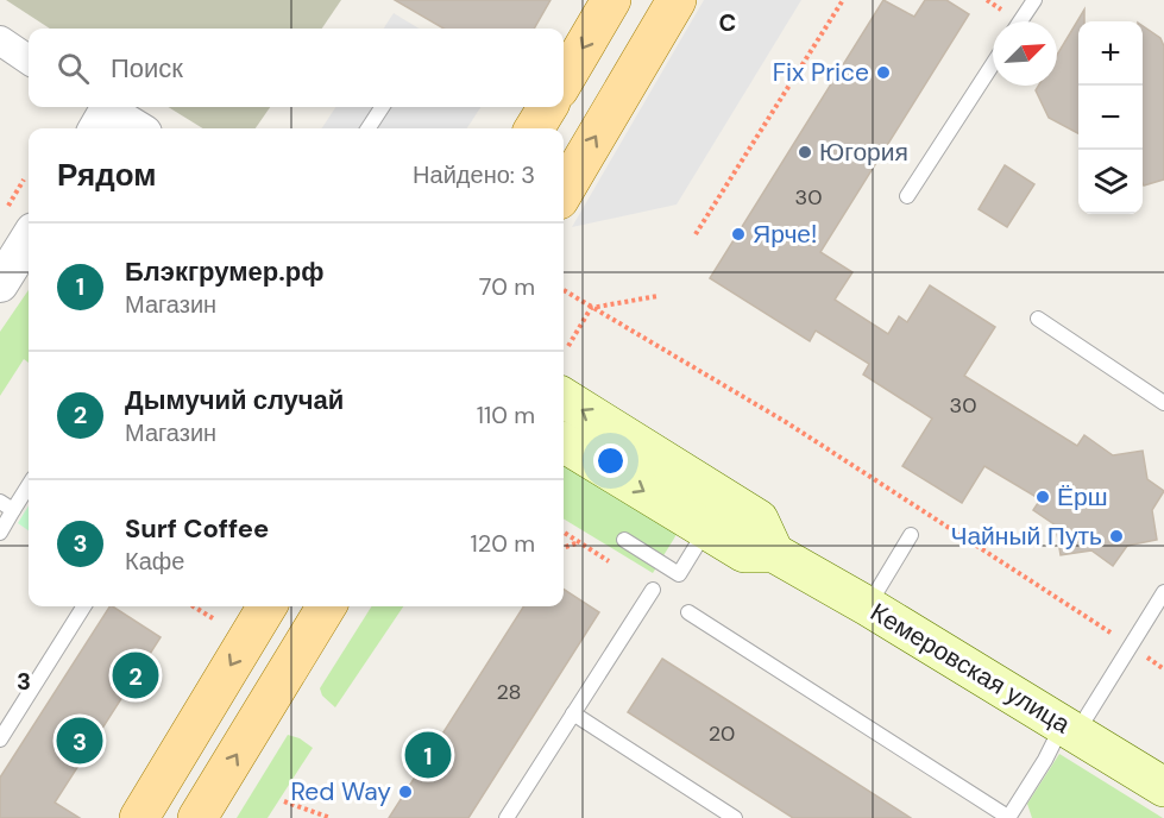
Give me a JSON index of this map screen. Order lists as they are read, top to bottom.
{
  "streets": {
    "main road": ["Кемеровская улица"]
  },
  "places": [
    "Fix Price",
    "Югория",
    "Ярче!",
    "Ёрш",
    "Чайный Путь",
    "Red Way"
  ],
  "house_numbers": [
    "30",
    "30",
    "28",
    "20"
  ],
  "north": "top right",
  "page": {
    "map_buttons": ["+", "−"],
    "search": "Поиск",
    "heading": ["Рядом", "Найдено: 3"],
    "list": [
      {
        "mark": "1",
        "name": "Блэкгрумер.рф",
        "note": "Магазин",
        "value": "70 m"
      },
      {
        "mark": "2",
        "name": "Дымучий случай",
        "note": "Магазин",
        "value": "110 m"
      },
      {
        "mark": "3",
        "name": "Surf Coffee",
        "note": "Кафе",
        "value": "120 m"
      }
    ],
    "pins": ["2", "3", "1"]
  },
  "grid": {
    "columns": ["C"],
    "rows": ["3"]
  }
}
